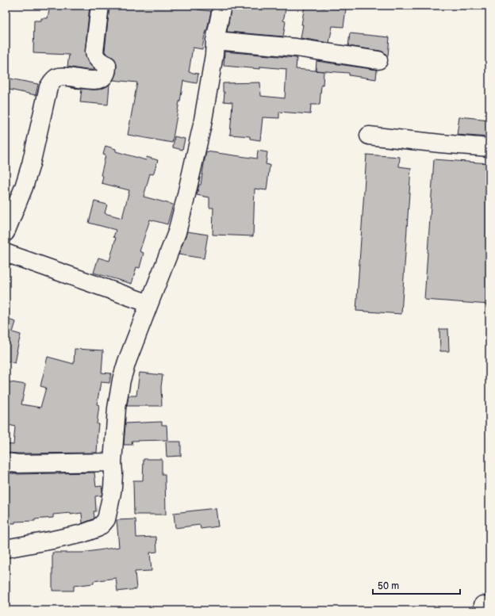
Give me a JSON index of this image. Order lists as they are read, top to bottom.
{
  "scale_bar": "50 m"
}
